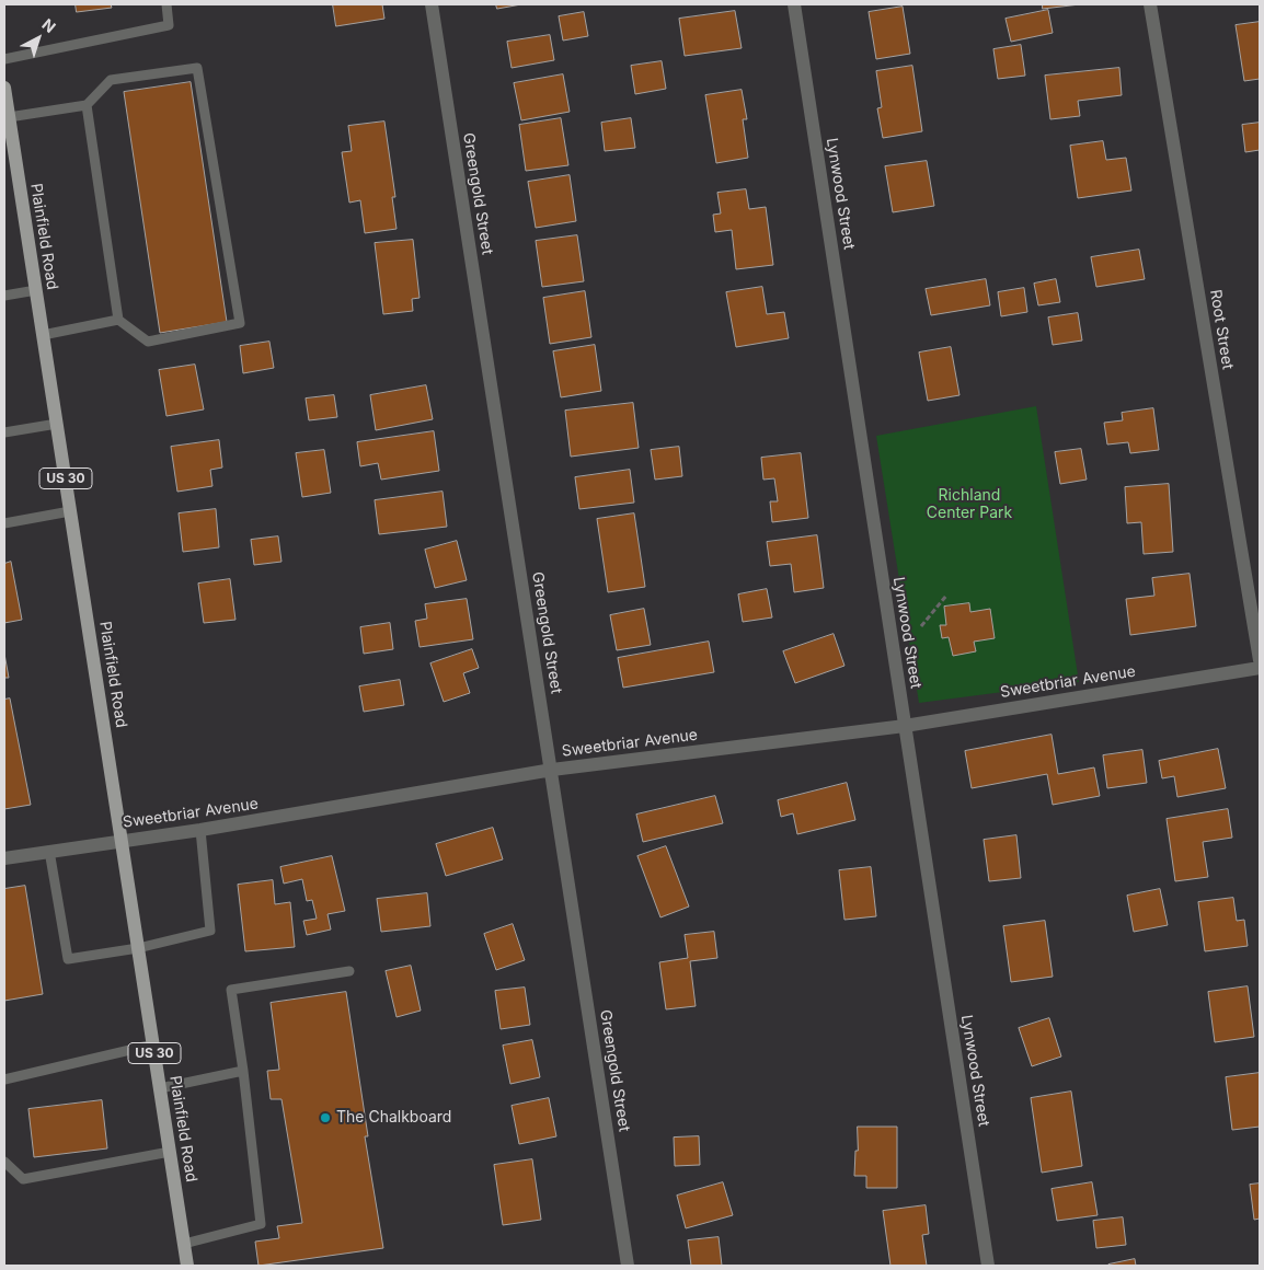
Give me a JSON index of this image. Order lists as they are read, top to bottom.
{
  "streets": {
    "main road": ["Plainfield Road", "US 30"],
    "street": [
      "Greengold Street",
      "Lynwood Street",
      "Root Street",
      "Sweetbriar Avenue"
    ]
  },
  "crossings": [
    ["Greengold Street", "Sweetbriar Avenue"],
    ["Lynwood Street", "Sweetbriar Avenue"],
    ["Plainfield Road", "Sweetbriar Avenue"]
  ],
  "parks": ["Richland Center Park"],
  "places": ["The Chalkboard"],
  "north": "top right"
}
